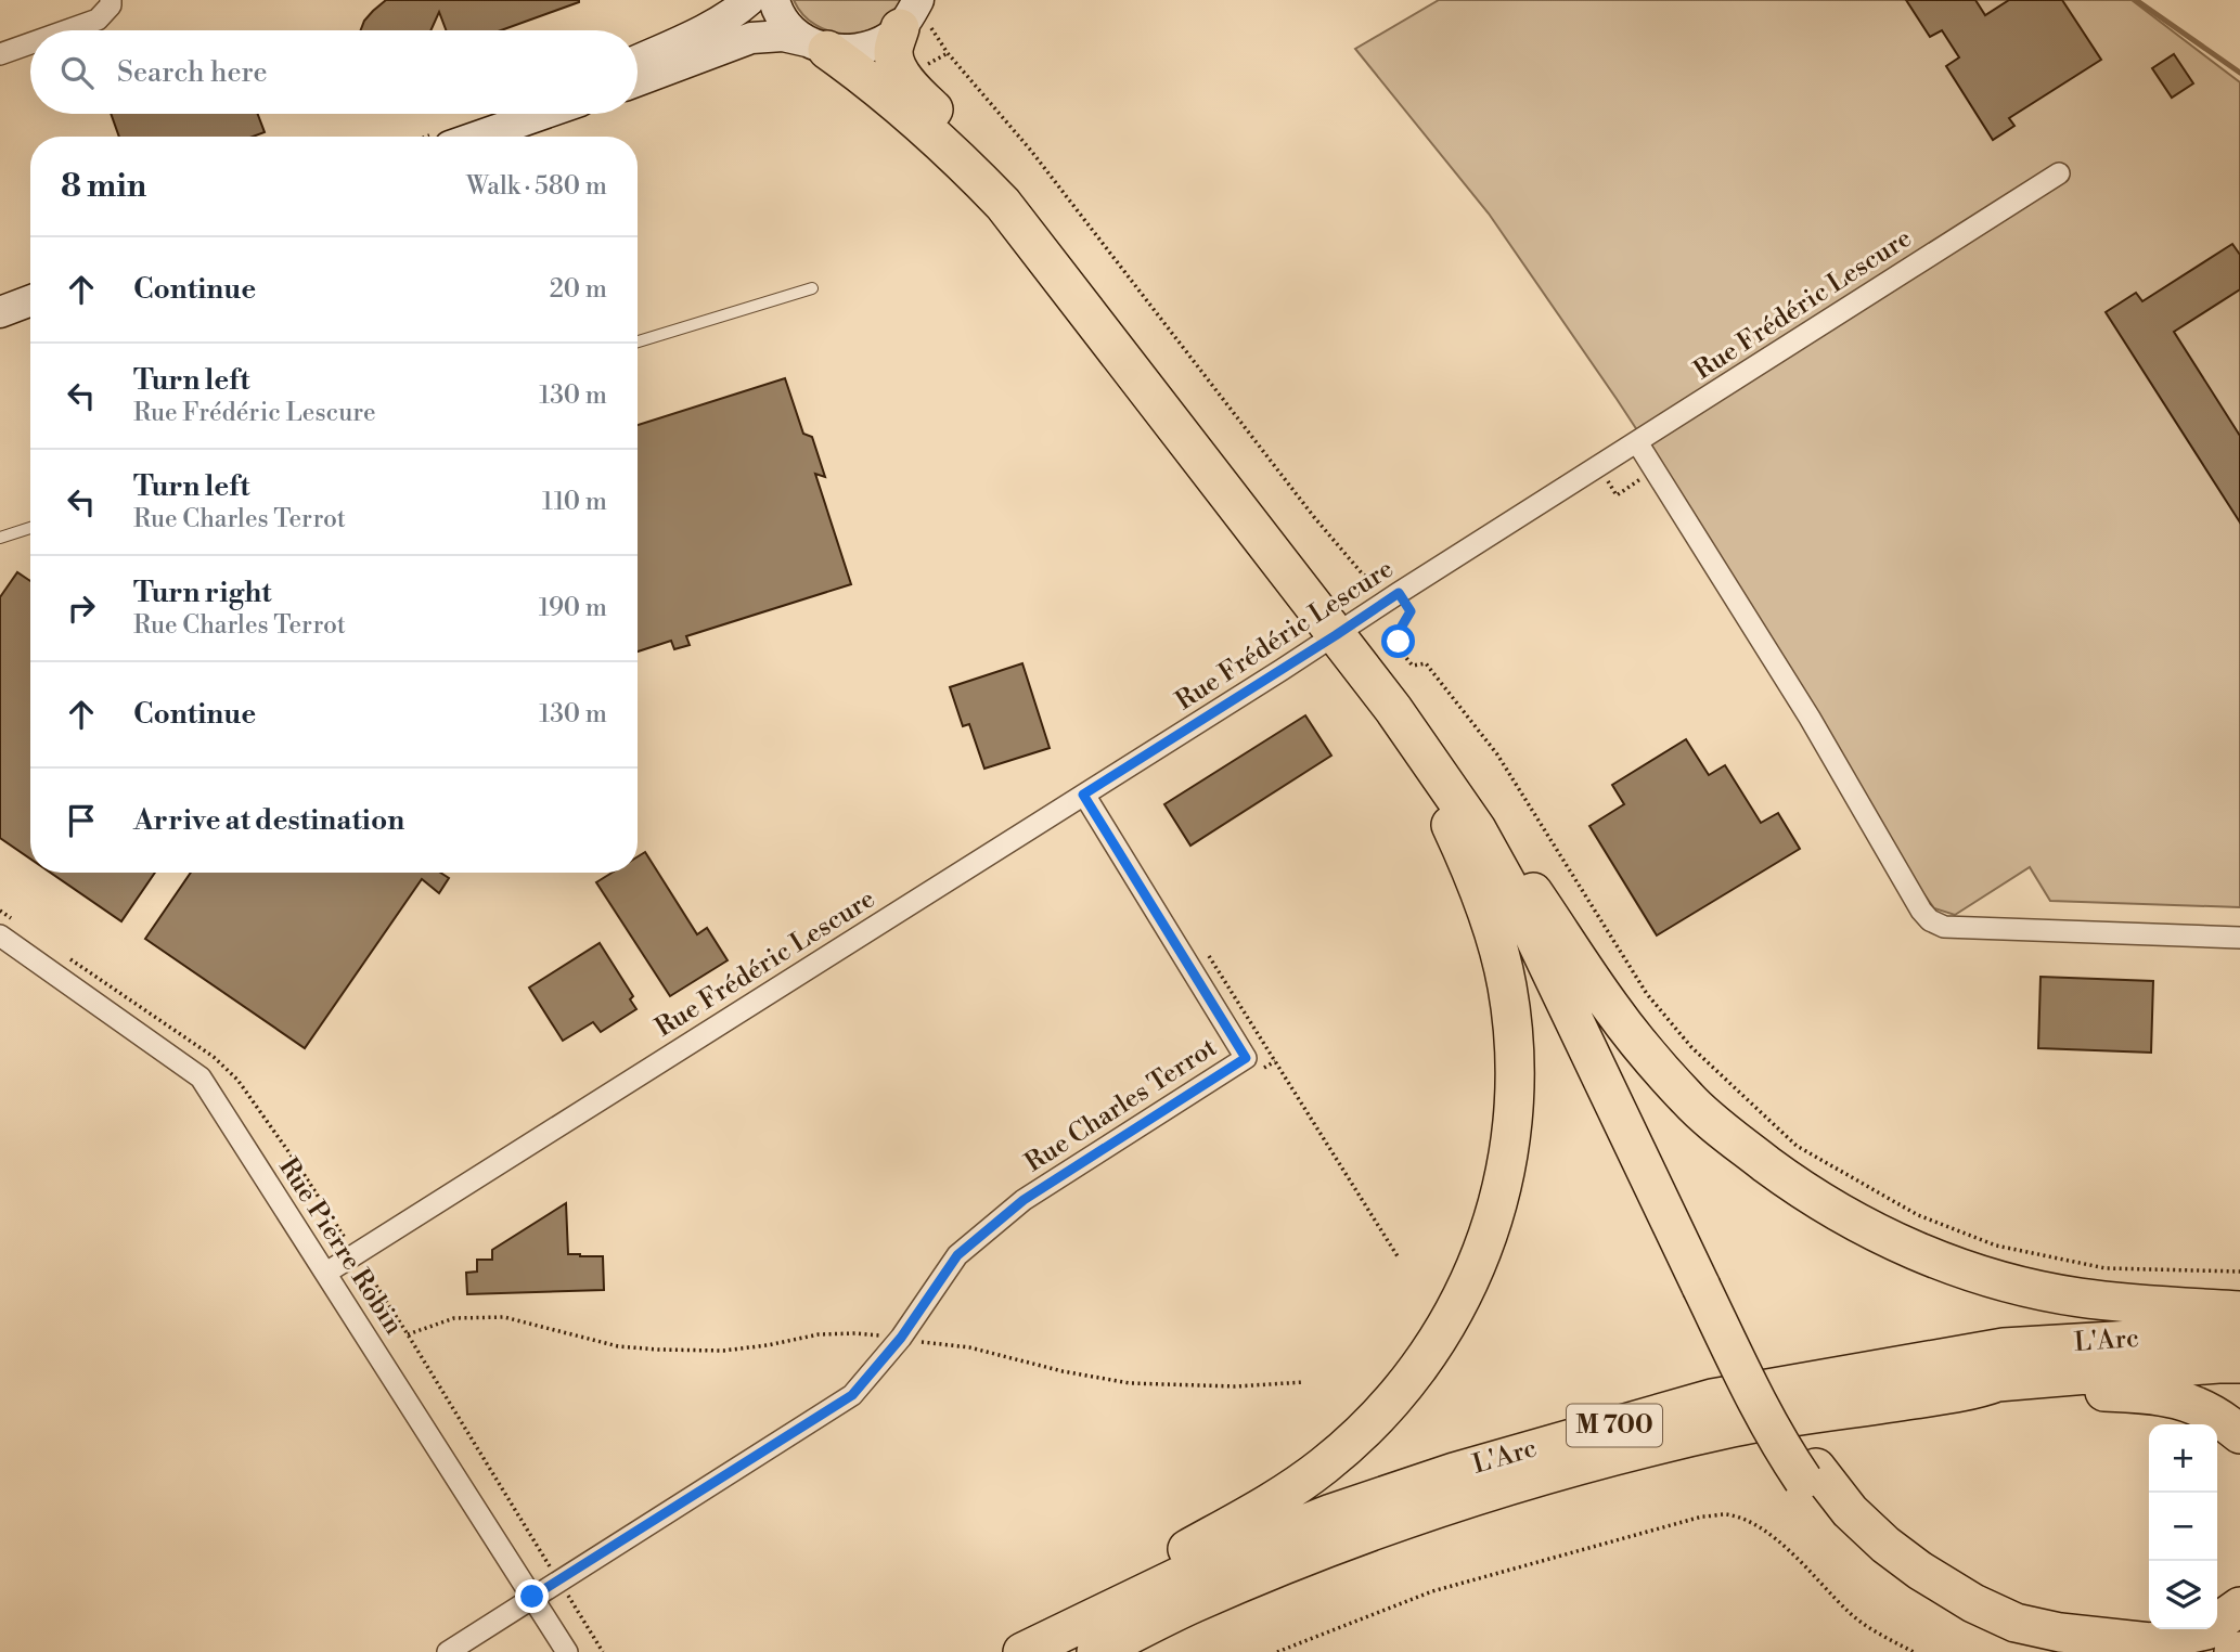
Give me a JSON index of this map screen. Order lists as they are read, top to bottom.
{
  "streets": {
    "highway": ["L'Arc", "M 700"],
    "street": ["Rue Frédéric Lescure", "Rue Charles Terrot", "Rue Pierre Robin"]
  },
  "crossings": [
    ["Rue Frédéric Lescure", "Rue Charles Terrot"],
    ["Rue Frédéric Lescure", "Rue Pierre Robin"],
    ["Rue Charles Terrot", "Rue Pierre Robin"]
  ],
  "page": {
    "search": "Search here",
    "heading": ["8 min", "Walk · 580 m"],
    "list": [
      ["Continue", "20 m"],
      ["Turn left", "Rue Frédéric Lescure", "130 m"],
      ["Turn left", "Rue Charles Terrot", "110 m"],
      ["Turn right", "Rue Charles Terrot", "190 m"],
      ["Continue", "130 m"],
      "Arrive at destination"
    ],
    "map_buttons": ["+", "−"]
  }
}
